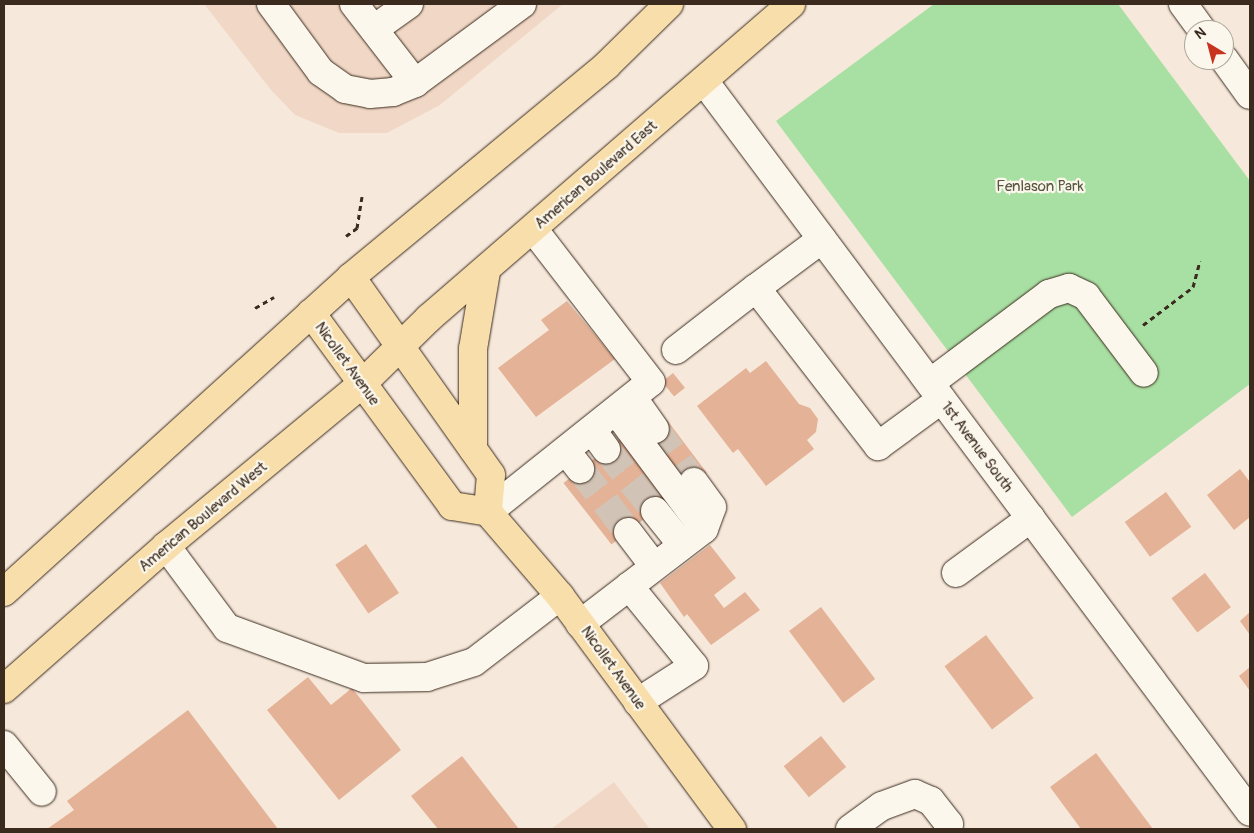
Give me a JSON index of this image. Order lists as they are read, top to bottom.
{
  "streets": {
    "main road": ["American Boulevard East", "Nicollet Avenue", "American Boulevard West"],
    "street": ["1st Avenue South"]
  },
  "crossings": [
    ["American Boulevard East", "1st Avenue South"],
    ["American Boulevard East", "American Boulevard West"],
    ["Nicollet Avenue", "American Boulevard West"]
  ],
  "parks": ["Fenlason Park"],
  "north": "top left"
}
